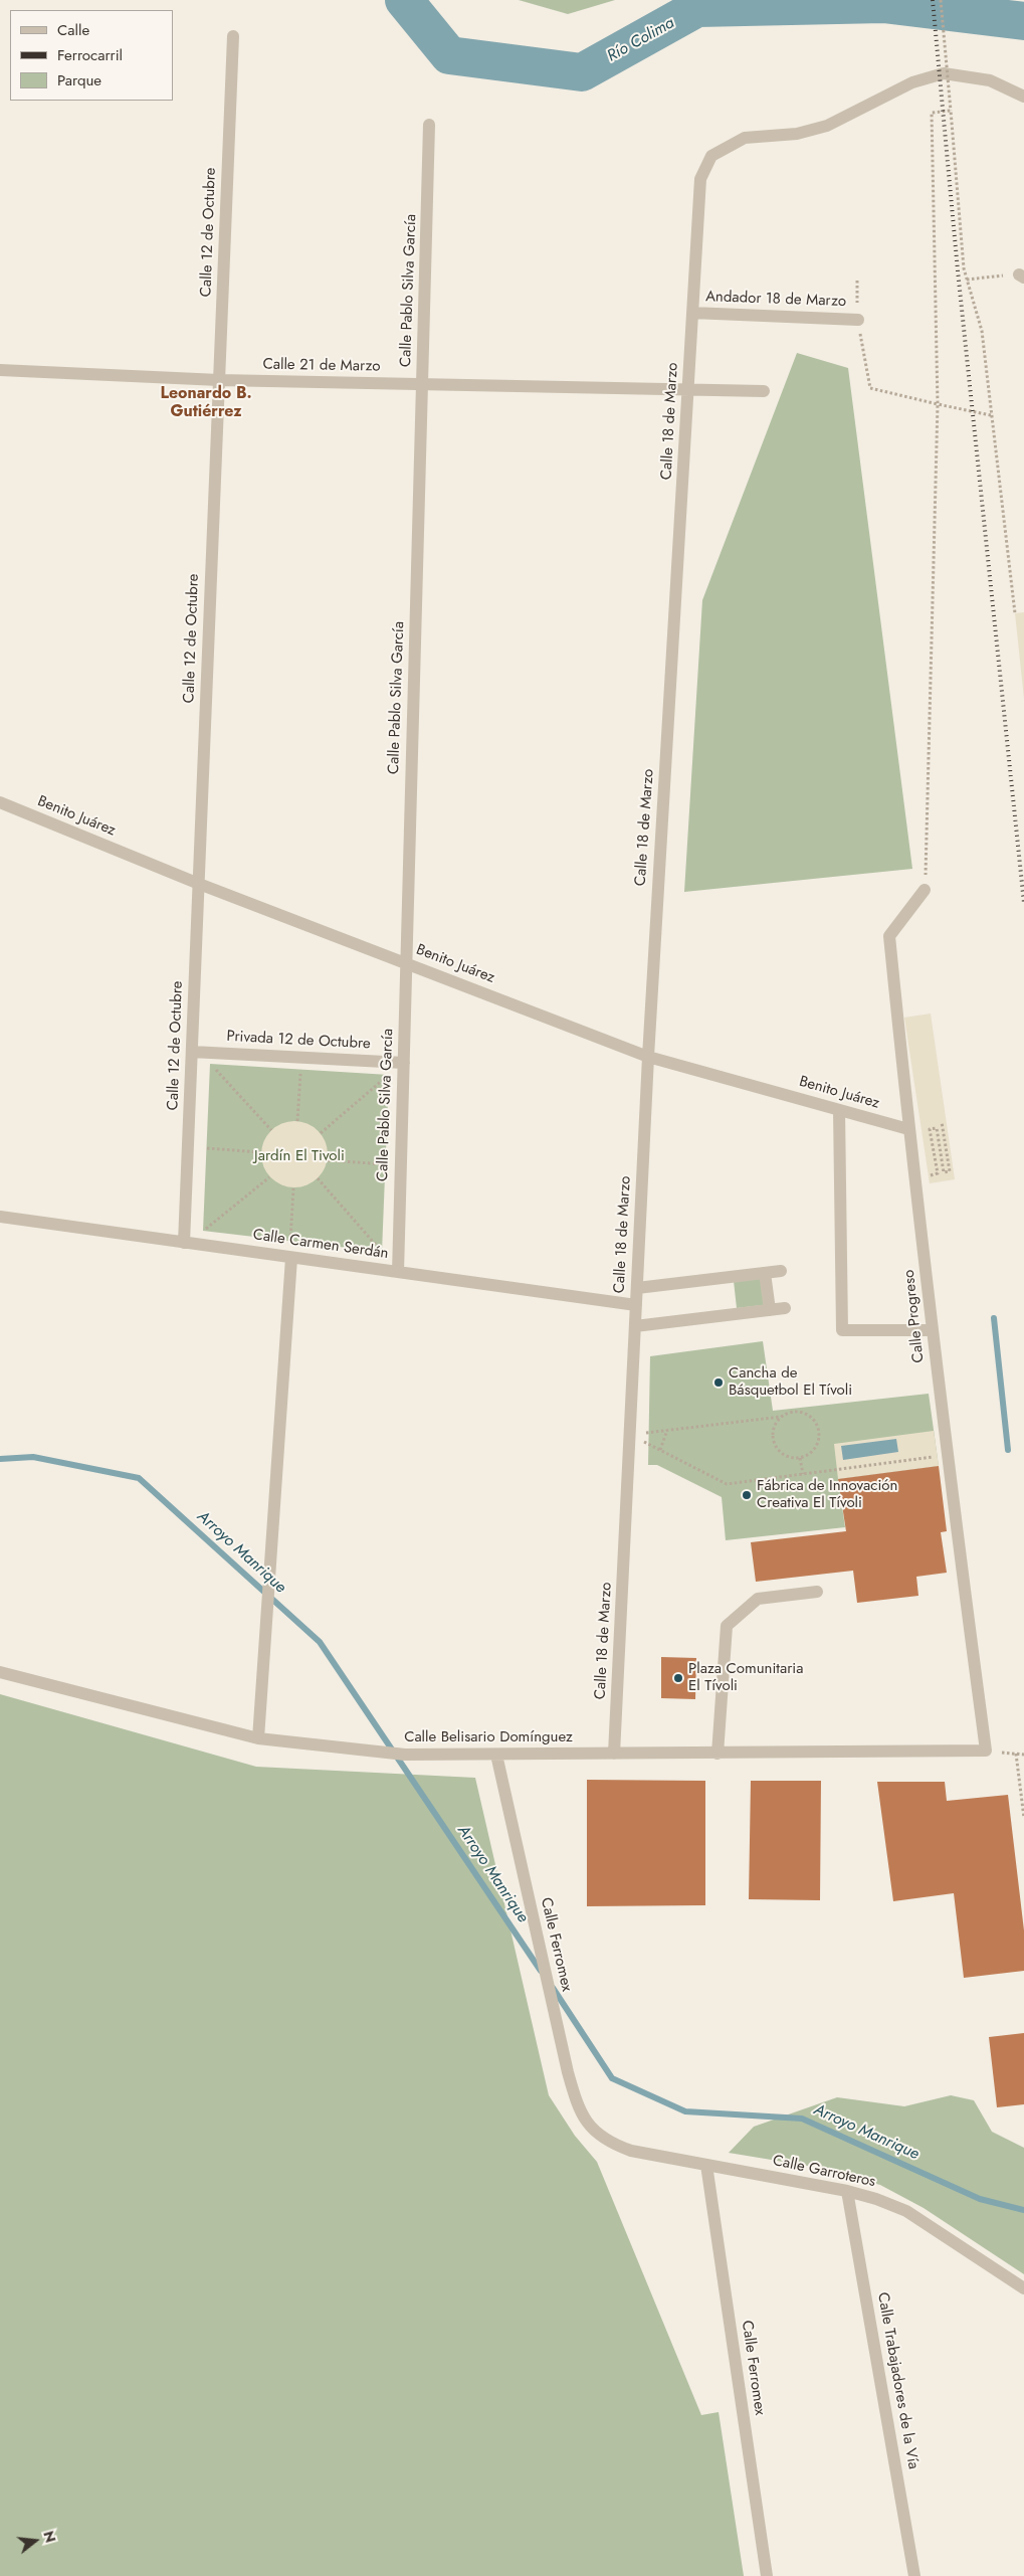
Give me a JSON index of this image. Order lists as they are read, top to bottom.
{
  "streets": {
    "street": [
      "Calle 12 de Octubre",
      "Calle Pablo Silva García",
      "Andador 18 de Marzo",
      "Calle 21 de Marzo",
      "Calle 18 de Marzo",
      "Benito Juárez",
      "Privada 12 de Octubre",
      "Calle Carmen Serdán",
      "Calle Progreso",
      "Calle Belisario Domínguez",
      "Calle Ferromex",
      "Calle Garroteros",
      "Calle Trabajadores de la Vía"
    ]
  },
  "crossings": [
    ["Calle 12 de Octubre", "Calle 21 de Marzo"],
    ["Calle 12 de Octubre", "Benito Juárez"],
    ["Calle 12 de Octubre", "Privada 12 de Octubre"],
    ["Calle 12 de Octubre", "Calle Carmen Serdán"],
    ["Calle Pablo Silva García", "Calle 21 de Marzo"],
    ["Calle Pablo Silva García", "Benito Juárez"],
    ["Calle Pablo Silva García", "Privada 12 de Octubre"],
    ["Calle Pablo Silva García", "Calle Carmen Serdán"],
    ["Andador 18 de Marzo", "Calle 18 de Marzo"],
    ["Calle 21 de Marzo", "Calle 18 de Marzo"],
    ["Calle 18 de Marzo", "Benito Juárez"],
    ["Calle 18 de Marzo", "Calle Carmen Serdán"],
    ["Calle 18 de Marzo", "Calle Belisario Domínguez"],
    ["Benito Juárez", "Calle Progreso"],
    ["Calle Progreso", "Calle Belisario Domínguez"],
    ["Calle Belisario Domínguez", "Calle Ferromex"],
    ["Calle Ferromex", "Calle Garroteros"],
    ["Calle Garroteros", "Calle Trabajadores de la Vía"]
  ],
  "districts": ["Leonardo B. Gutiérrez"],
  "water": ["Río Colima", "Arroyo Manrique"],
  "parks": ["Jardín El Tivoli"],
  "places": ["Cancha de Básquetbol El Tívoli", "Fábrica de Innovación Creativa El Tívoli", "Plaza Comunitaria El Tívoli"],
  "legend": ["Calle", "Ferrocarril", "Parque"],
  "north": "right"
}
